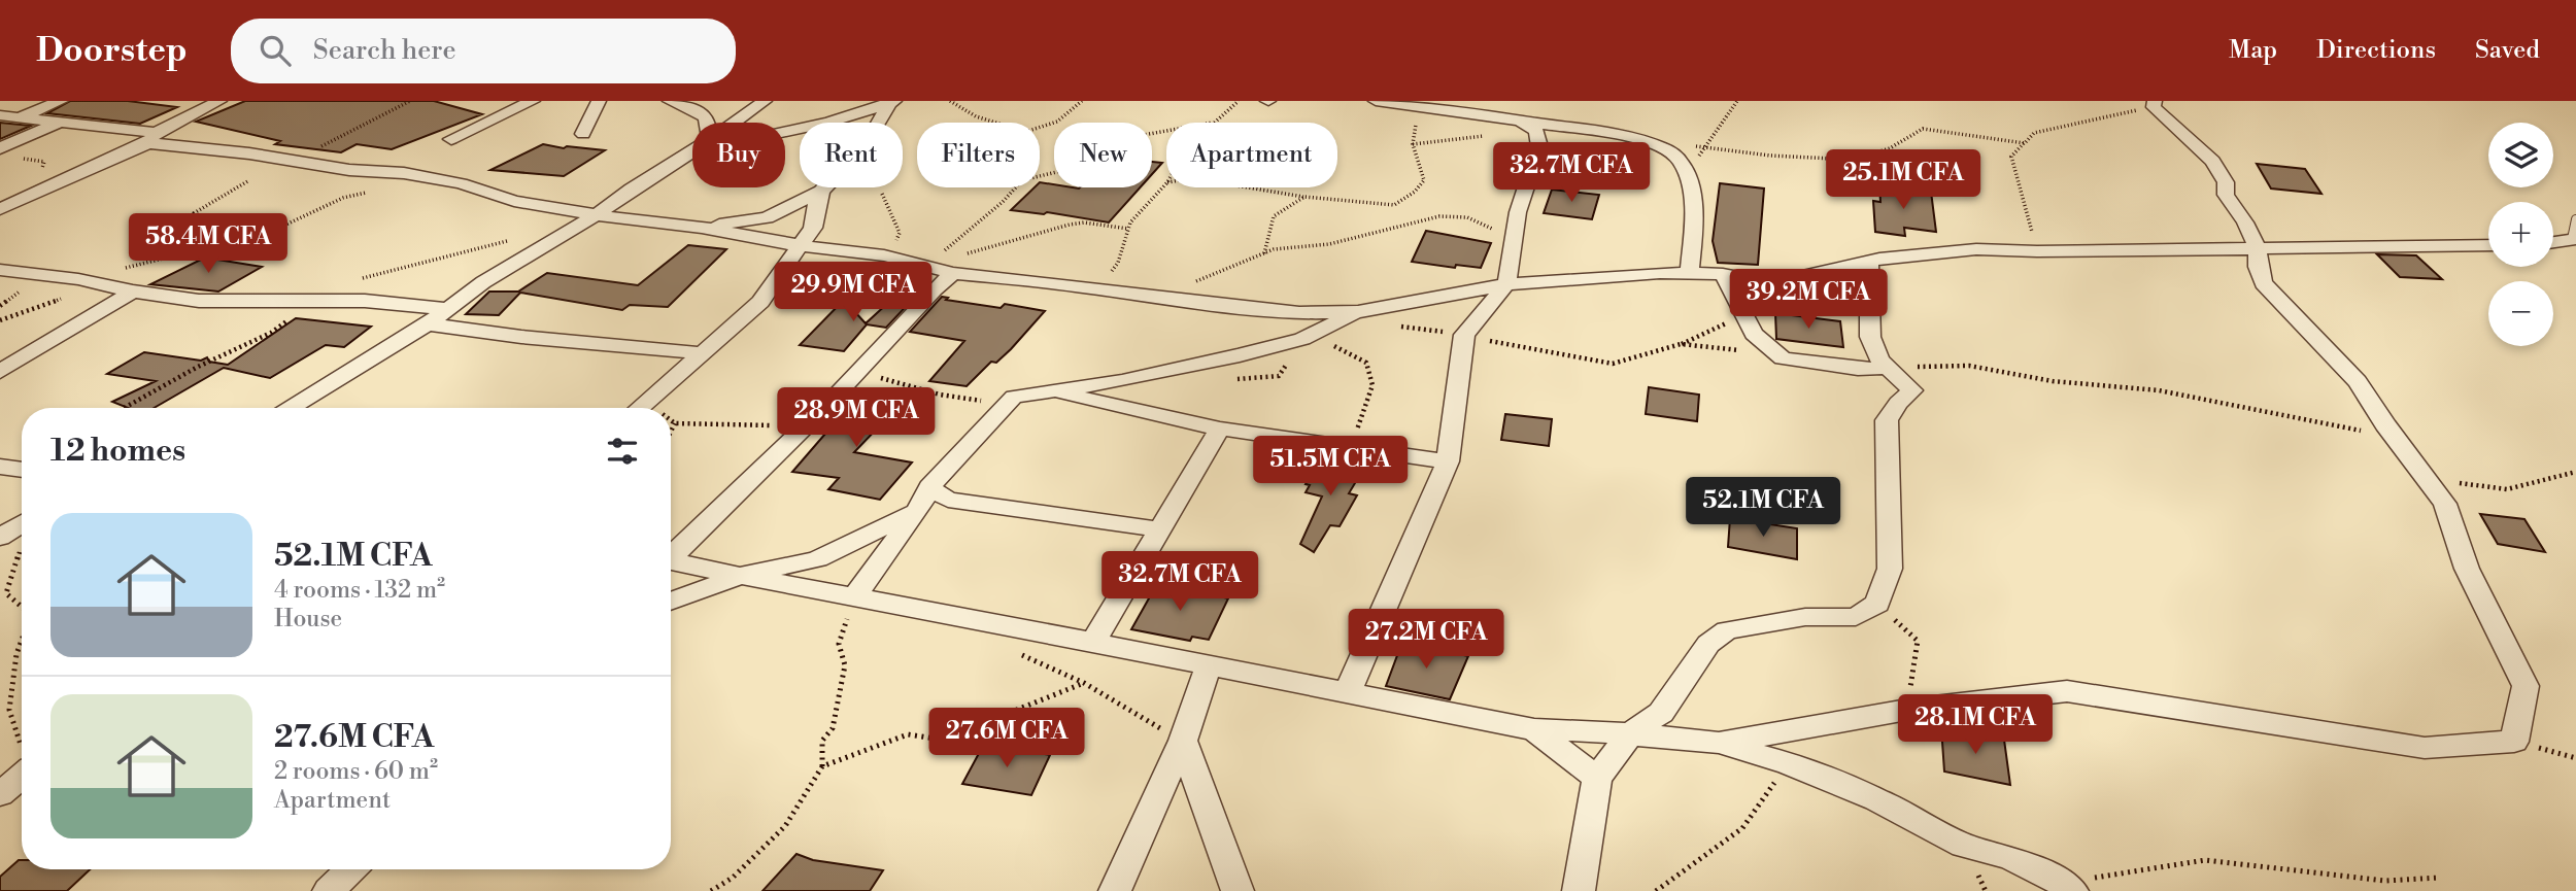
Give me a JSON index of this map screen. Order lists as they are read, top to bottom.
{
  "page": {
    "header": "Doorstep",
    "search": "Search here",
    "nav": ["Map", "Directions", "Saved"],
    "map_buttons": ["+", "−"],
    "chip": [
      "Buy",
      "Rent",
      "Filters",
      "New",
      "Apartment"
    ],
    "price": [
      "32.7M CFA",
      "25.1M CFA",
      "58.4M CFA",
      "29.9M CFA",
      "39.2M CFA",
      "28.9M CFA",
      "51.5M CFA",
      "52.1M CFA",
      "32.7M CFA",
      "27.2M CFA",
      "28.1M CFA",
      "27.6M CFA"
    ],
    "heading": "12 homes",
    "list": [
      {
        "name": "52.1M CFA",
        "note": "4 rooms · 132 m² · House"
      },
      {
        "name": "27.6M CFA",
        "note": "2 rooms · 60 m² · Apartment"
      }
    ]
  }
}
